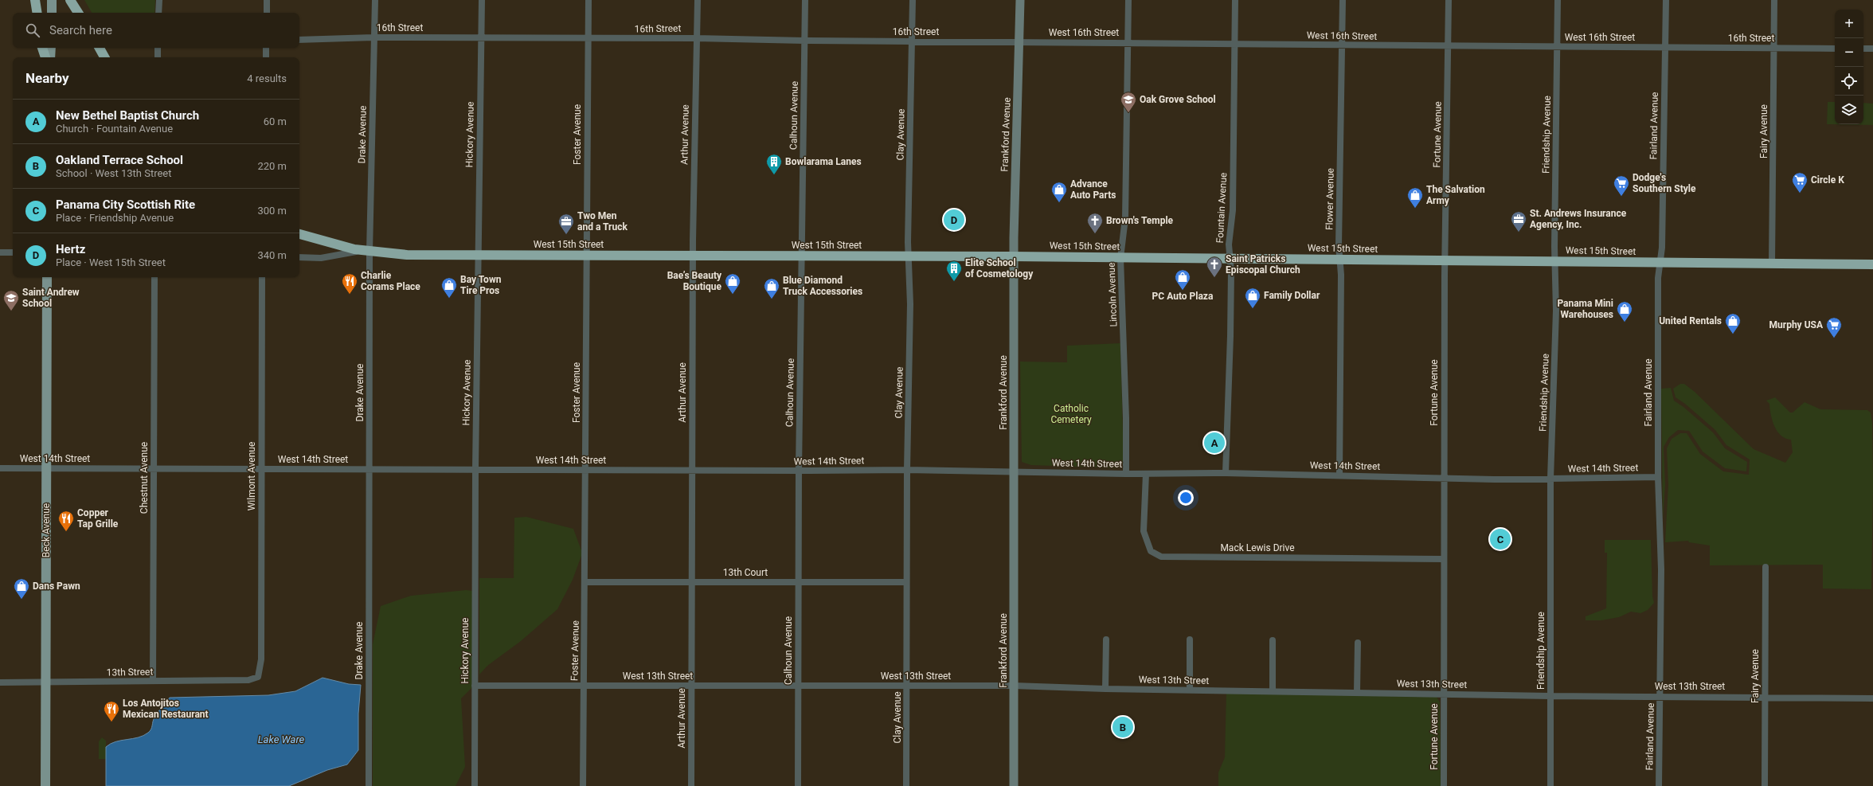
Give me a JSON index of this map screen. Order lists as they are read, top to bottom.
{
  "streets": {
    "highway": ["West 15th Street"],
    "main road": ["Frankford Avenue", "Beck Avenue"],
    "street": [
      "16th Street",
      "West 16th Street",
      "Calhoun Avenue",
      "Fairland Avenue",
      "Fairy Avenue",
      "Drake Avenue",
      "Hickory Avenue",
      "Foster Avenue",
      "Arthur Avenue",
      "Clay Avenue",
      "Fortune Avenue",
      "Friendship Avenue",
      "Flower Avenue",
      "Fountain Avenue",
      "Lincoln Avenue",
      "West 14th Street",
      "Wilmont Avenue",
      "Chestnut Avenue",
      "Mack Lewis Drive",
      "13th Court",
      "13th Street",
      "West 13th Street"
    ]
  },
  "crossings": [
    ["16th Street", "West 16th Street"],
    ["16th Street", "Calhoun Avenue"],
    ["16th Street", "Fairland Avenue"],
    ["16th Street", "Fairy Avenue"],
    ["16th Street", "Drake Avenue"],
    ["16th Street", "Hickory Avenue"],
    ["16th Street", "Foster Avenue"],
    ["16th Street", "Arthur Avenue"],
    ["16th Street", "Clay Avenue"],
    ["16th Street", "Frankford Avenue"],
    ["West 16th Street", "Fairland Avenue"],
    ["West 16th Street", "Frankford Avenue"],
    ["West 16th Street", "Fortune Avenue"],
    ["West 16th Street", "Friendship Avenue"],
    ["West 16th Street", "Flower Avenue"],
    ["West 16th Street", "Fountain Avenue"],
    ["West 16th Street", "Lincoln Avenue"],
    ["Calhoun Avenue", "West 15th Street"],
    ["Calhoun Avenue", "West 14th Street"],
    ["Calhoun Avenue", "13th Court"],
    ["Calhoun Avenue", "West 13th Street"],
    ["Fairland Avenue", "West 15th Street"],
    ["Fairland Avenue", "West 14th Street"],
    ["Fairland Avenue", "West 13th Street"],
    ["Fairy Avenue", "West 15th Street"],
    ["Fairy Avenue", "West 13th Street"],
    ["Drake Avenue", "West 15th Street"],
    ["Drake Avenue", "West 14th Street"],
    ["Hickory Avenue", "West 15th Street"],
    ["Hickory Avenue", "West 14th Street"],
    ["Hickory Avenue", "West 13th Street"],
    ["Foster Avenue", "West 15th Street"],
    ["Foster Avenue", "West 14th Street"],
    ["Foster Avenue", "13th Court"],
    ["Foster Avenue", "West 13th Street"],
    ["Arthur Avenue", "West 15th Street"],
    ["Arthur Avenue", "West 14th Street"],
    ["Arthur Avenue", "13th Court"],
    ["Arthur Avenue", "West 13th Street"],
    ["Clay Avenue", "West 15th Street"],
    ["Clay Avenue", "West 14th Street"],
    ["Clay Avenue", "13th Court"],
    ["Clay Avenue", "West 13th Street"],
    ["Frankford Avenue", "West 15th Street"],
    ["Frankford Avenue", "West 14th Street"],
    ["Frankford Avenue", "West 13th Street"],
    ["Fortune Avenue", "West 15th Street"],
    ["Fortune Avenue", "West 14th Street"],
    ["Fortune Avenue", "Mack Lewis Drive"],
    ["Fortune Avenue", "West 13th Street"],
    ["Friendship Avenue", "West 15th Street"],
    ["Friendship Avenue", "West 14th Street"],
    ["Friendship Avenue", "West 13th Street"],
    ["Flower Avenue", "West 15th Street"],
    ["Flower Avenue", "West 14th Street"],
    ["Fountain Avenue", "West 15th Street"],
    ["Fountain Avenue", "West 14th Street"],
    ["West 15th Street", "Lincoln Avenue"],
    ["Lincoln Avenue", "West 14th Street"],
    ["West 14th Street", "Wilmont Avenue"],
    ["West 14th Street", "Chestnut Avenue"],
    ["West 14th Street", "Beck Avenue"],
    ["West 14th Street", "Mack Lewis Drive"],
    ["Wilmont Avenue", "13th Street"],
    ["Chestnut Avenue", "13th Street"],
    ["Beck Avenue", "13th Street"]
  ],
  "water": ["Lake Ware"],
  "parks": ["Catholic Cemetery"],
  "places": {
    "school or university": ["Oak Grove School", "Saint Andrew School"],
    "building": ["Bowlarama Lanes", "Elite School of Cosmetology"],
    "supermarket": ["Circle K", "Dodge's Southern Style", "Murphy USA"],
    "shop": [
      "Advance Auto Parts",
      "The Salvation Army",
      "PC Auto Plaza",
      "Bae’s Beauty Boutique",
      "Bay Town Tire Pros",
      "Blue Diamond Truck Accessories",
      "Family Dollar",
      "Panama Mini Warehouses",
      "United Rentals",
      "Dans Pawn"
    ],
    "office": ["St. Andrews Insurance Agency, Inc.", "Two Men and a Truck"],
    "church": ["Brown's Temple", "Saint Patricks Episcopal Church"],
    "restaurant": ["Charlie Corams Place", "Copper Tap Grille", "Los Antojitos Mexican Restaurant"]
  },
  "page": {
    "map_buttons": ["+", "−"],
    "search": "Search here",
    "heading": ["Nearby", "4 results"],
    "list": [
      {
        "mark": "A",
        "name": "New Bethel Baptist Church",
        "note": "Church · Fountain Avenue",
        "value": "60 m"
      },
      {
        "mark": "B",
        "name": "Oakland Terrace School",
        "note": "School · West 13th Street",
        "value": "220 m"
      },
      {
        "mark": "C",
        "name": "Panama City Scottish Rite",
        "note": "Place · Friendship Avenue",
        "value": "300 m"
      },
      {
        "mark": "D",
        "name": "Hertz",
        "note": "Place · West 15th Street",
        "value": "340 m"
      }
    ],
    "pins": [
      "D",
      "A",
      "C",
      "B"
    ]
  }
}
